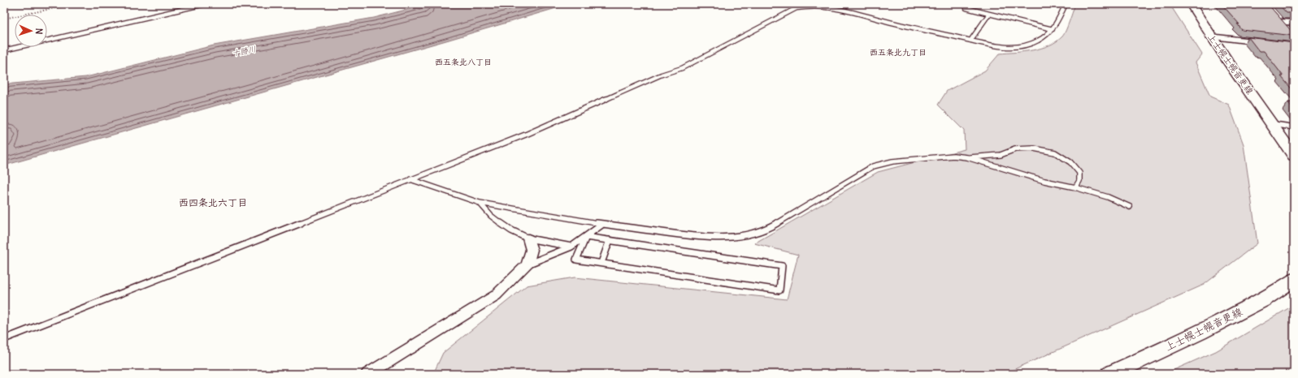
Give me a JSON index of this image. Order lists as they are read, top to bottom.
{
  "streets": {
    "main road": ["上士幌士幌音更線"]
  },
  "districts": ["西五条北九丁目", "西五条北八丁目", "西四条北六丁目"],
  "water": ["十勝川"],
  "north": "right"
}
